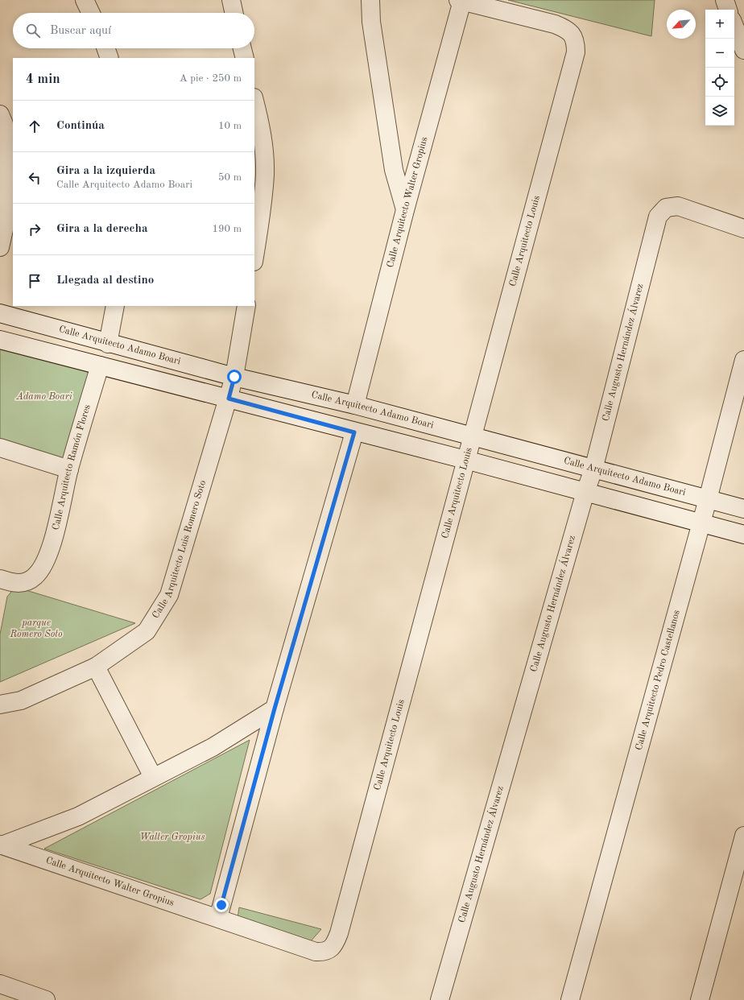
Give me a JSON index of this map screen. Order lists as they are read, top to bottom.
{
  "streets": {
    "street": [
      "Calle Arquitecto Walter Gropius",
      "Calle Arquitecto Louis",
      "Calle Arquitecto Adamo Boari",
      "Calle Augusto Hernández Álvarez",
      "Calle Arquitecto Ramón Flores",
      "Calle Arquitecto Luis Romero Soto",
      "Calle Arquitecto Pedro Castellanos"
    ]
  },
  "crossings": [
    ["Calle Arquitecto Walter Gropius", "Calle Arquitecto Louis"],
    ["Calle Arquitecto Walter Gropius", "Calle Arquitecto Adamo Boari"],
    ["Calle Arquitecto Louis", "Calle Arquitecto Adamo Boari"],
    ["Calle Arquitecto Adamo Boari", "Calle Augusto Hernández Álvarez"],
    ["Calle Arquitecto Adamo Boari", "Calle Arquitecto Luis Romero Soto"],
    ["Calle Arquitecto Adamo Boari", "Calle Arquitecto Pedro Castellanos"]
  ],
  "parks": ["Adamo Boari", "parque Romero Soto", "Walter Gropius"],
  "north": "bottom left",
  "page": {
    "map_buttons": ["+", "−"],
    "search": "Buscar aquí",
    "heading": ["4 min", "A pie · 250 m"],
    "list": [
      ["Continúa", "10 m"],
      ["Gira a la izquierda", "Calle Arquitecto Adamo Boari", "50 m"],
      ["Gira a la derecha", "190 m"],
      "Llegada al destino"
    ]
  }
}
